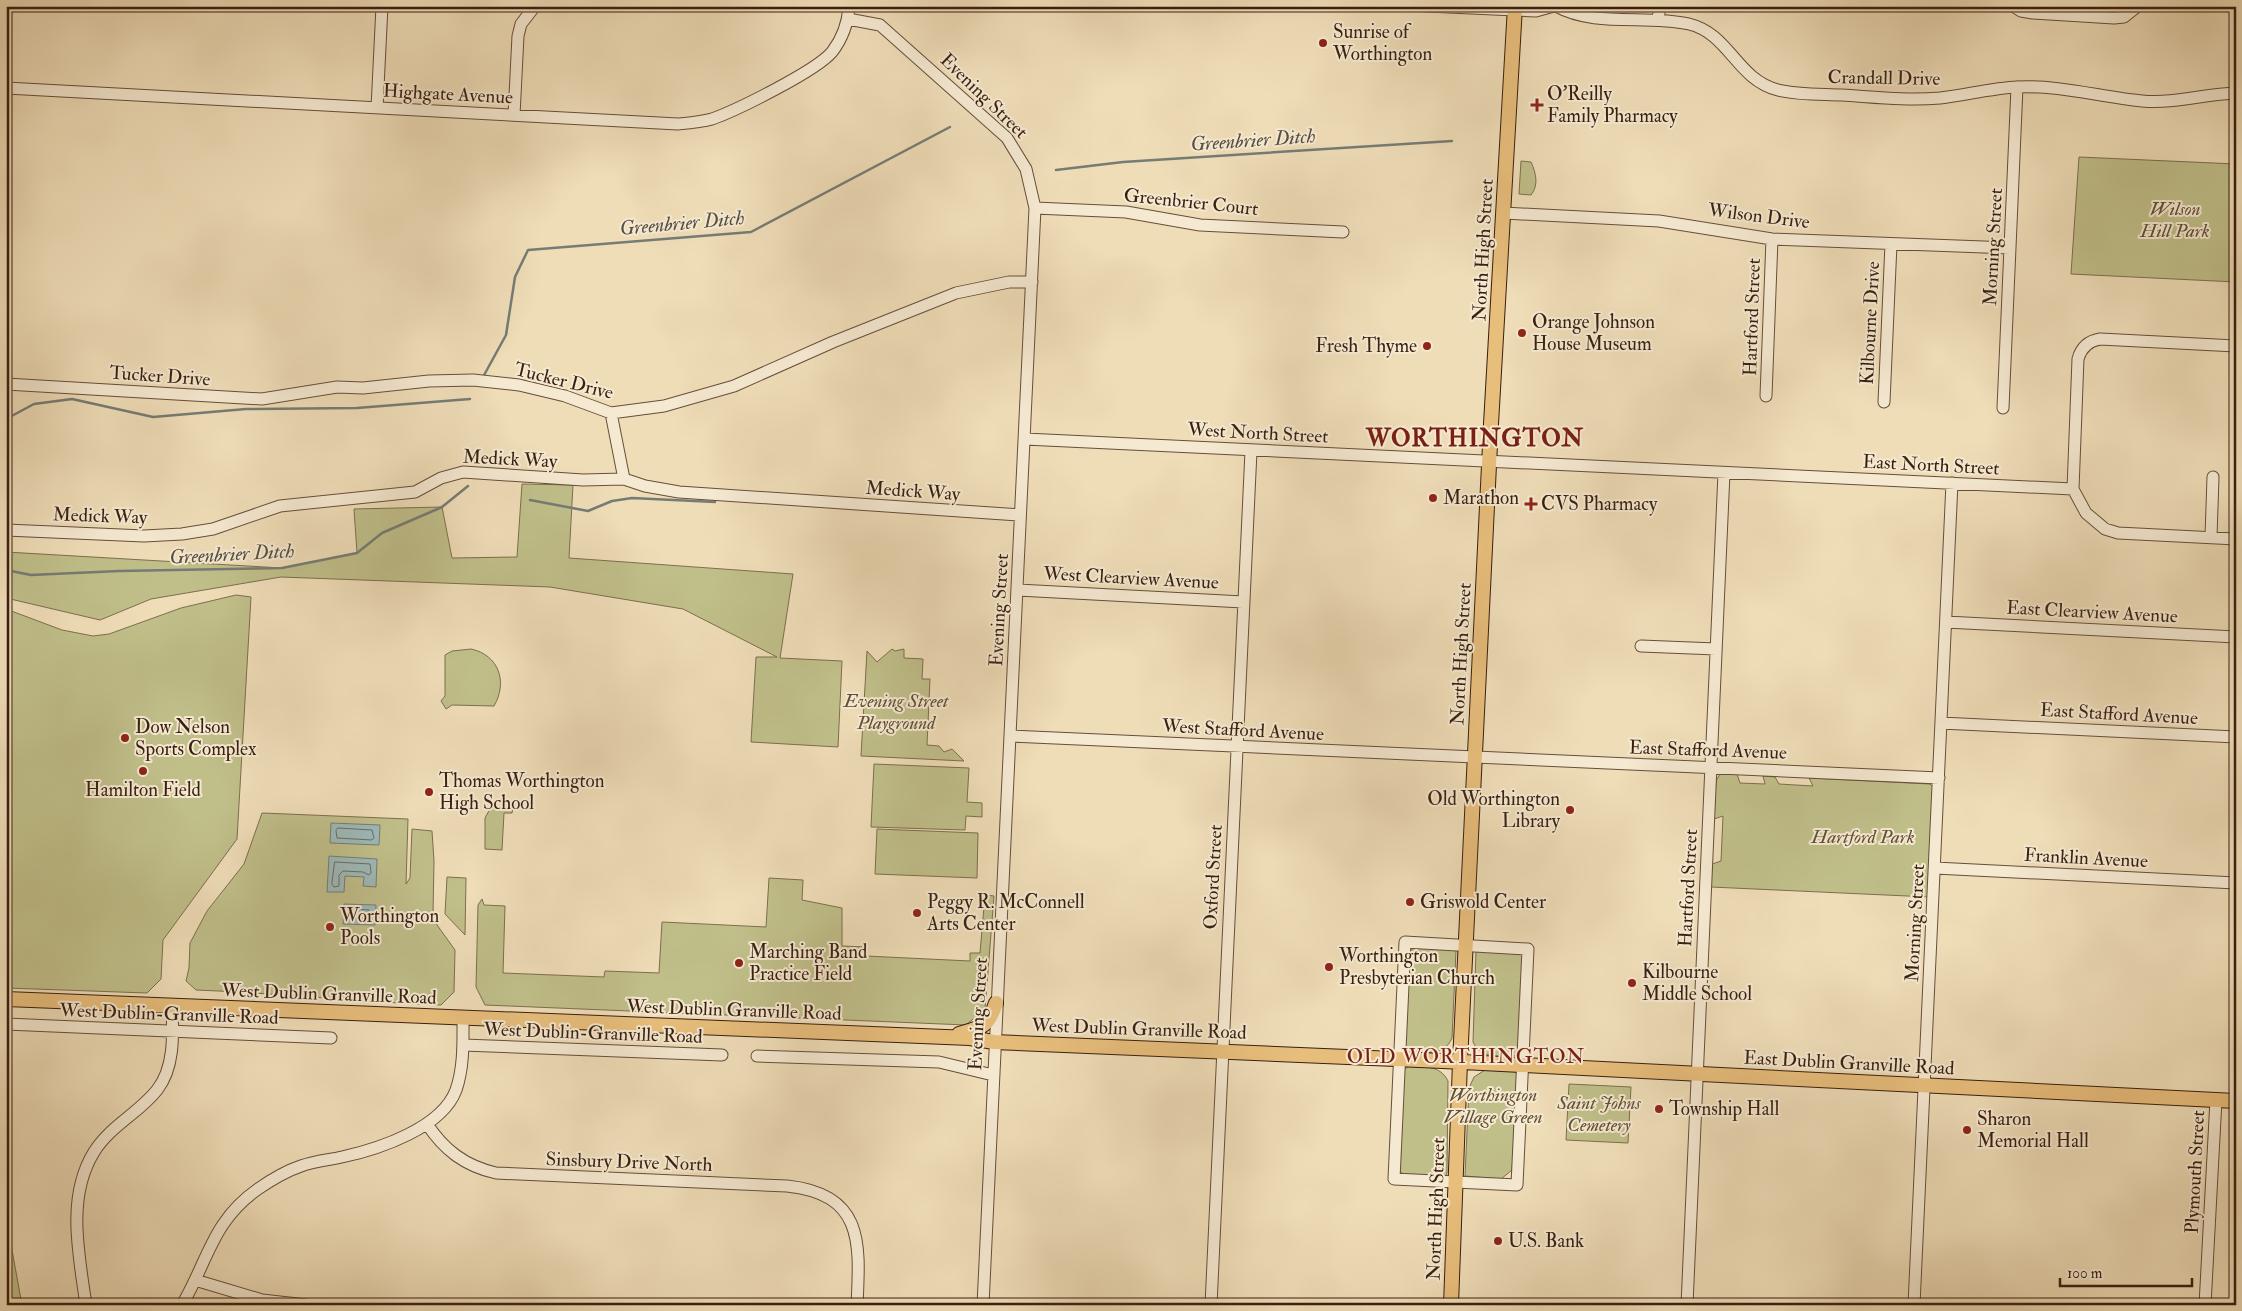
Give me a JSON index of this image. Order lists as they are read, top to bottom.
{
  "streets": {
    "main road": ["North High Street", "West Dublin Granville Road", "East Dublin Granville Road"],
    "street": [
      "Crandall Drive",
      "Highgate Avenue",
      "Evening Street",
      "Greenbrier Court",
      "Wilson Drive",
      "Morning Street",
      "Hartford Street",
      "Kilbourne Drive",
      "Tucker Drive",
      "West North Street",
      "Medick Way",
      "East North Street",
      "West Clearview Avenue",
      "East Clearview Avenue",
      "East Stafford Avenue",
      "West Stafford Avenue",
      "Franklin Avenue",
      "Oxford Street",
      "West Dublin-Granville Road",
      "Sinsbury Drive North",
      "Plymouth Street"
    ]
  },
  "crossings": [
    ["Crandall Drive", "Morning Street"],
    ["Highgate Avenue", "Evening Street"],
    ["Evening Street", "Greenbrier Court"],
    ["Evening Street", "Tucker Drive"],
    ["Evening Street", "West North Street"],
    ["Evening Street", "Medick Way"],
    ["Evening Street", "West Clearview Avenue"],
    ["Evening Street", "West Stafford Avenue"],
    ["Evening Street", "West Dublin Granville Road"],
    ["Wilson Drive", "Morning Street"],
    ["Wilson Drive", "North High Street"],
    ["Wilson Drive", "Hartford Street"],
    ["Wilson Drive", "Kilbourne Drive"],
    ["Morning Street", "East North Street"],
    ["Morning Street", "East Clearview Avenue"],
    ["Morning Street", "East Stafford Avenue"],
    ["Morning Street", "Franklin Avenue"],
    ["Morning Street", "East Dublin Granville Road"],
    ["North High Street", "West North Street"],
    ["North High Street", "East North Street"],
    ["North High Street", "East Stafford Avenue"],
    ["North High Street", "West Stafford Avenue"],
    ["North High Street", "West Dublin Granville Road"],
    ["North High Street", "East Dublin Granville Road"],
    ["Hartford Street", "East North Street"],
    ["Hartford Street", "East Stafford Avenue"],
    ["Hartford Street", "East Dublin Granville Road"],
    ["West North Street", "East North Street"],
    ["West North Street", "Oxford Street"],
    ["West Clearview Avenue", "Oxford Street"],
    ["East Stafford Avenue", "West Stafford Avenue"],
    ["West Stafford Avenue", "Oxford Street"],
    ["Oxford Street", "West Dublin Granville Road"],
    ["West Dublin Granville Road", "East Dublin Granville Road"],
    ["East Dublin Granville Road", "Plymouth Street"]
  ],
  "districts": ["WORTHINGTON", "OLD WORTHINGTON"],
  "water": ["Greenbrier Ditch"],
  "parks": [
    "Wilson Hill Park",
    "Evening Street Playground",
    "Hartford Park",
    "Worthington Village Green",
    "Saint Johns Cemetery"
  ],
  "places": {
    "other": [
      "Sunrise of Worthington",
      "Orange Johnson House Museum",
      "Fresh Thyme",
      "Marathon",
      "Dow Nelson Sports Complex",
      "Hamilton Field",
      "Thomas Worthington High School",
      "Old Worthington Library",
      "Griswold Center",
      "Peggy R. McConnell Arts Center",
      "Worthington Pools",
      "Marching Band Practice Field",
      "Worthington Presbyterian Church",
      "Kilbourne Middle School",
      "Township Hall",
      "Sharon Memorial Hall",
      "U.S. Bank"
    ],
    "health": ["O'Reilly Family Pharmacy", "CVS Pharmacy"]
  },
  "scale_bar": "100 m"
}
